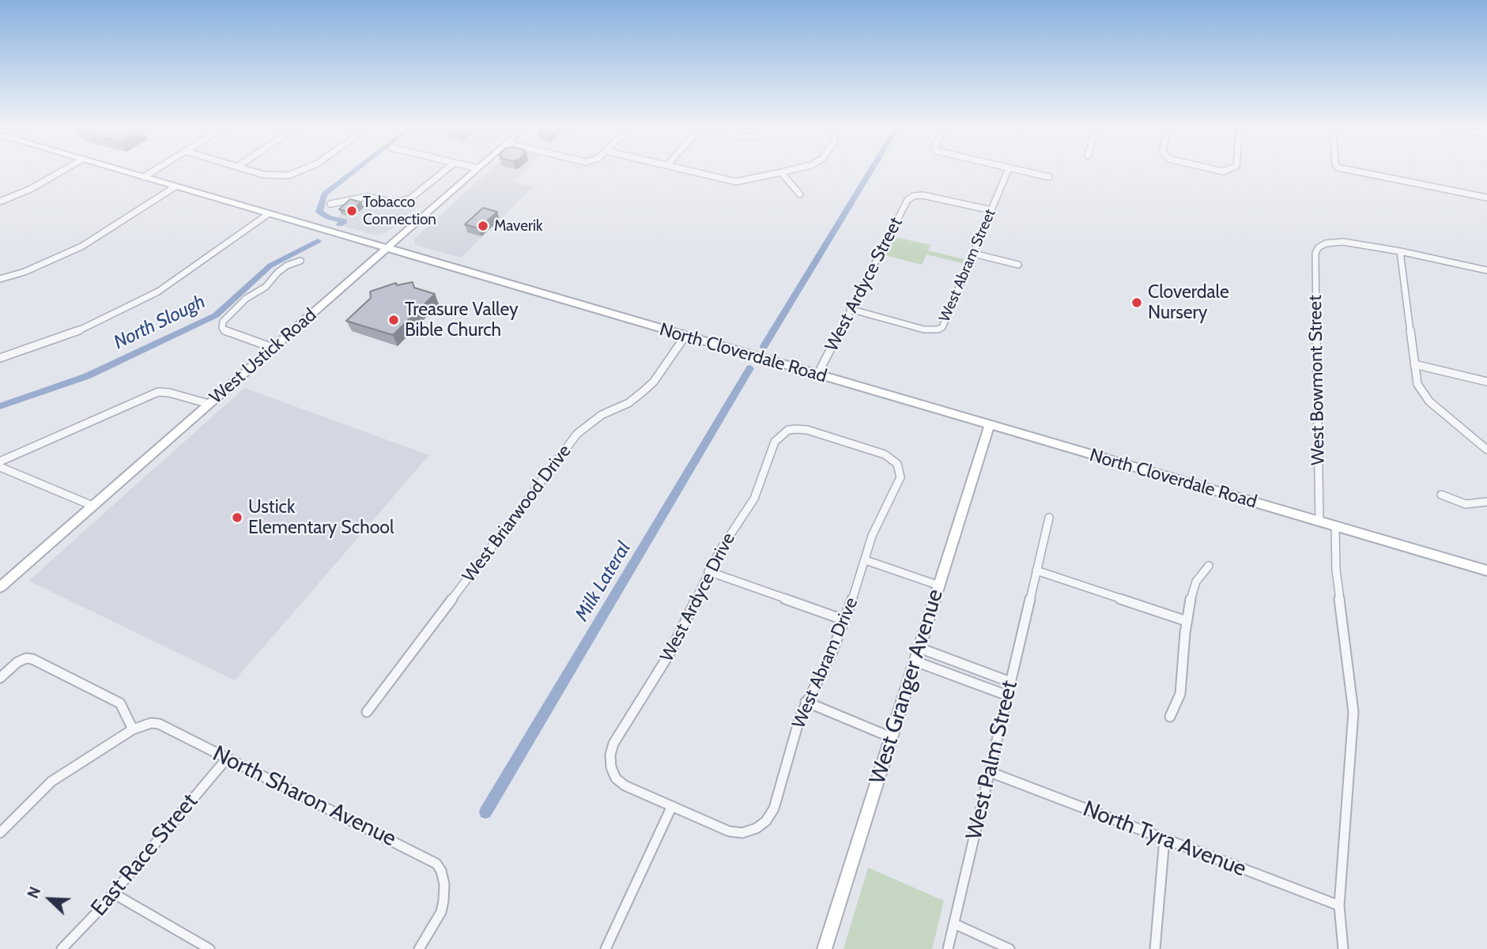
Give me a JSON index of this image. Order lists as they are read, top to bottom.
{
  "streets": {
    "main road": ["North Cloverdale Road", "West Ustick Road", "West Granger Avenue"],
    "street": [
      "West Abram Street",
      "West Ardyce Street",
      "West Bowmont Street",
      "West Briarwood Drive",
      "West Ardyce Drive",
      "West Abram Drive",
      "West Palm Street",
      "North Sharon Avenue",
      "North Tyra Avenue",
      "East Race Street"
    ]
  },
  "crossings": [
    ["West Abram Street", "West Ardyce Street"],
    ["West Ardyce Street", "North Cloverdale Road"],
    ["North Cloverdale Road", "West Ustick Road"],
    ["North Cloverdale Road", "West Bowmont Street"],
    ["North Cloverdale Road", "West Briarwood Drive"],
    ["North Cloverdale Road", "West Granger Avenue"],
    ["West Ardyce Drive", "West Abram Drive"],
    ["West Palm Street", "North Tyra Avenue"],
    ["North Sharon Avenue", "East Race Street"]
  ],
  "water": ["North Slough", "Milk Lateral"],
  "places": [
    "Tobacco Connection",
    "Maverik",
    "Cloverdale Nursery",
    "Treasure Valley Bible Church",
    "Ustick Elementary School"
  ],
  "north": "top left"
}
